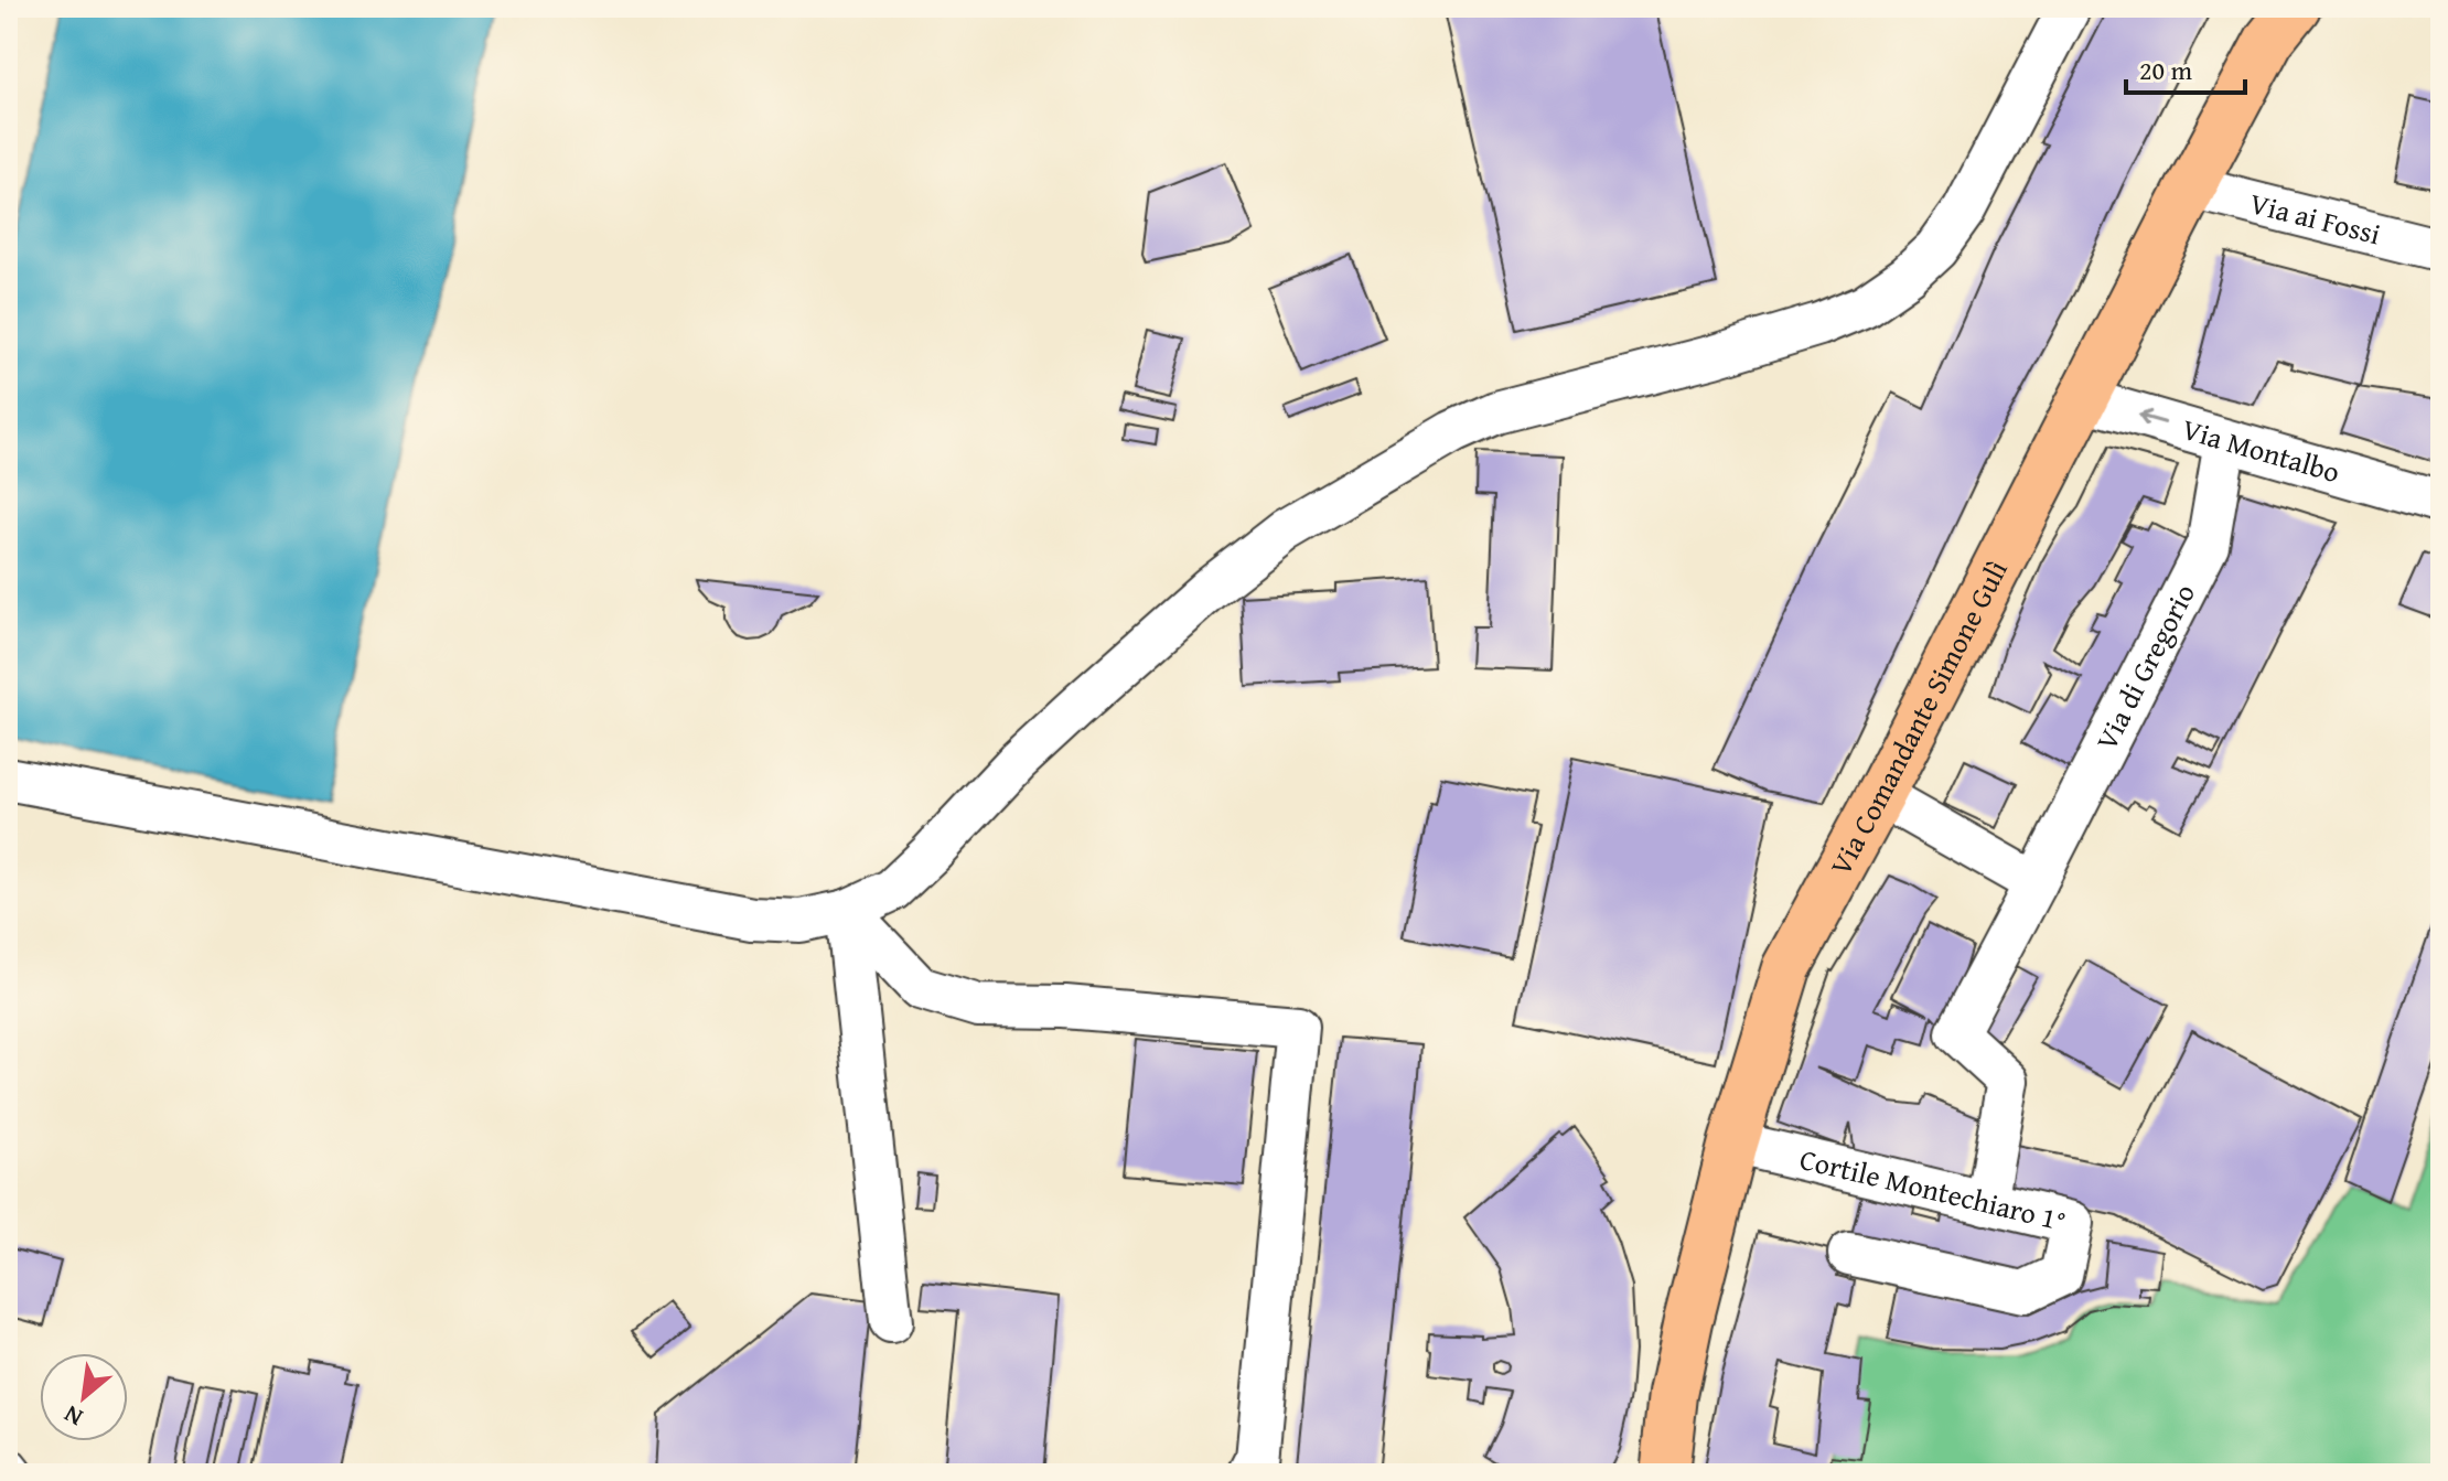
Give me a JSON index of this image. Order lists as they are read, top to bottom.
{
  "streets": {
    "main road": ["Via Comandante Simone Gulì"],
    "street": [
      "Via ai Fossi",
      "Via Montalbo",
      "Via di Gregorio",
      "Cortile Montechiaro 1°"
    ]
  },
  "crossings": [
    ["Via ai Fossi", "Via Comandante Simone Gulì"],
    ["Via Montalbo", "Via di Gregorio"],
    ["Via Montalbo", "Via Comandante Simone Gulì"],
    ["Via di Gregorio", "Cortile Montechiaro 1°"],
    ["Via Comandante Simone Gulì", "Cortile Montechiaro 1°"]
  ],
  "one_way": ["Via Montalbo"],
  "scale_bar": "20 m",
  "north": "bottom left"
}
